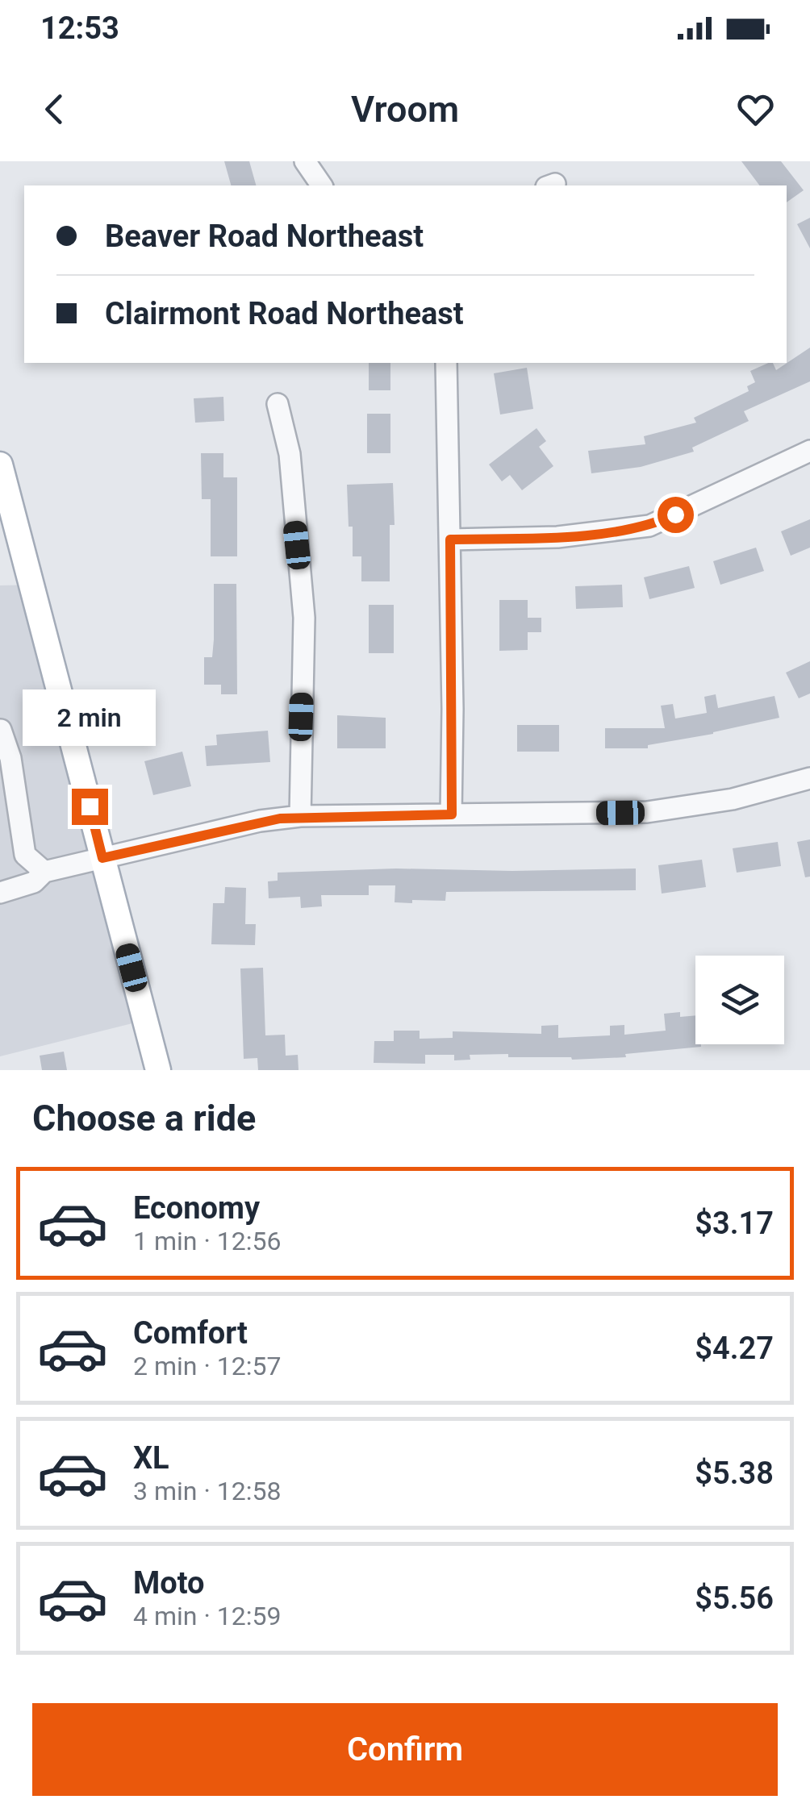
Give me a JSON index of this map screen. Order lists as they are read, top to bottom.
{
  "page": {
    "status": "12:53",
    "header": "Vroom",
    "banner": ["Beaver Road Northeast", "Clairmont Road Northeast"],
    "bubble": "2 min",
    "heading": "Choose a ride",
    "list": [
      {
        "name": "Economy",
        "note": "1 min · 12:56",
        "value": "$3.17"
      },
      {
        "name": "Comfort",
        "note": "2 min · 12:57",
        "value": "$4.27"
      },
      {
        "name": "XL",
        "note": "3 min · 12:58",
        "value": "$5.38"
      },
      {
        "name": "Moto",
        "note": "4 min · 12:59",
        "value": "$5.56"
      }
    ],
    "buttons": "Confirm"
  }
}
